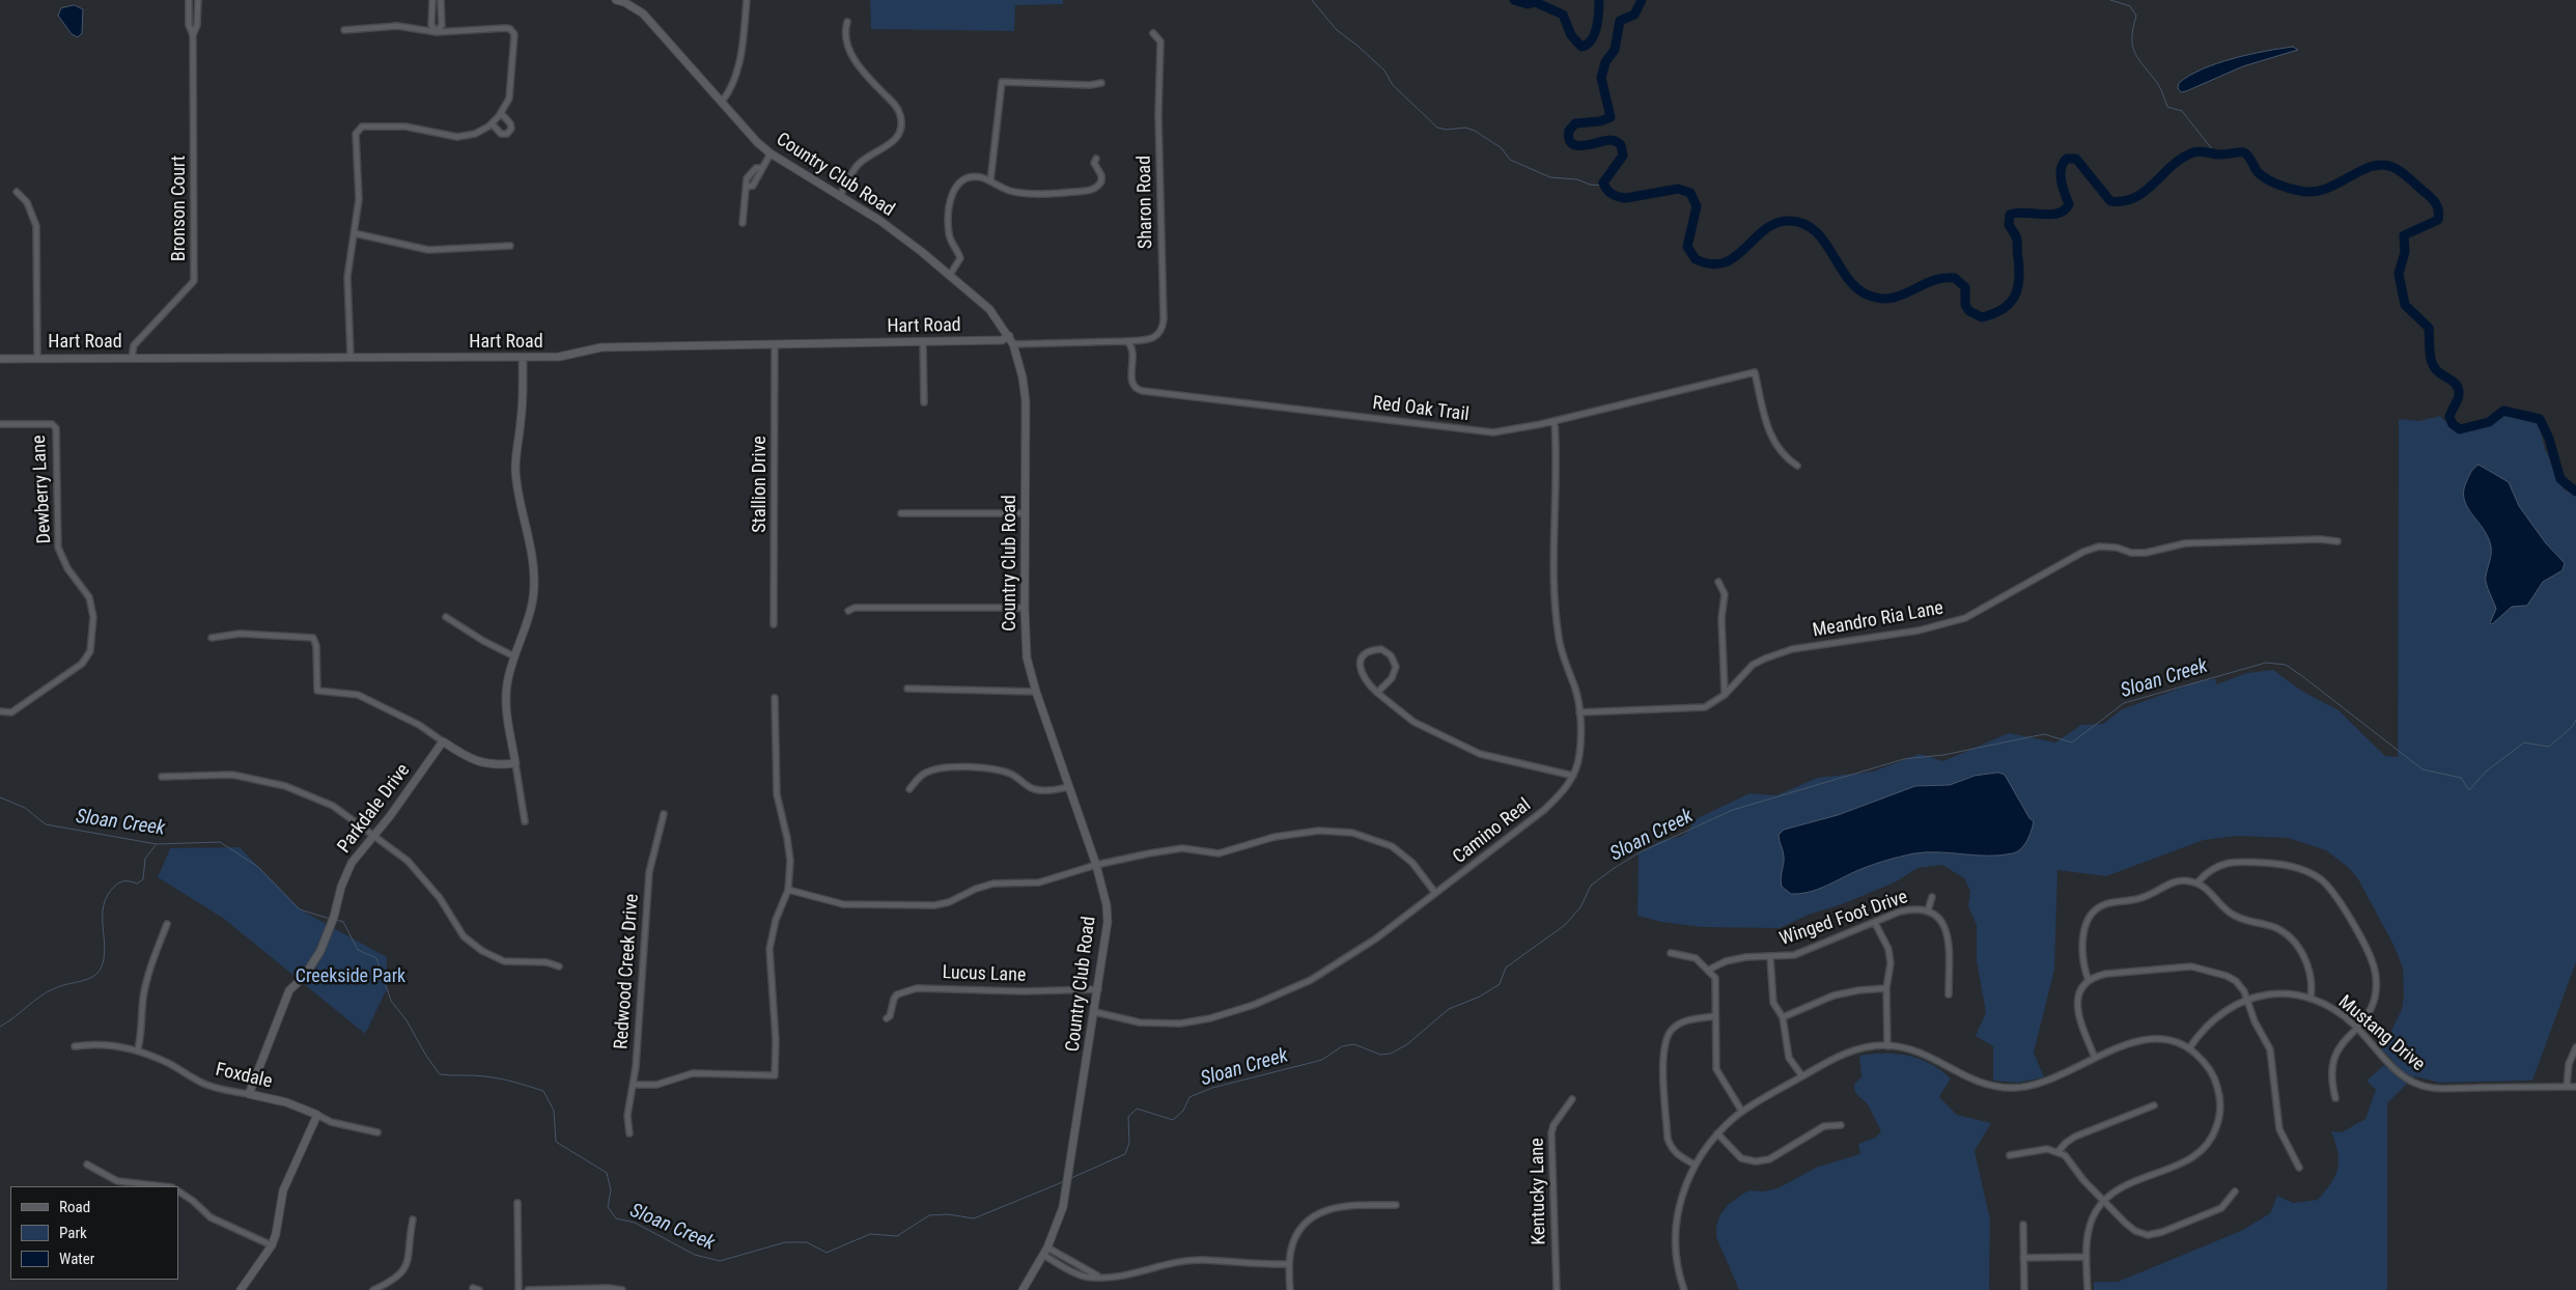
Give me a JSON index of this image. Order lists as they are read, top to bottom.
{
  "streets": {
    "street": [
      "Country Club Road",
      "Sharon Road",
      "Bronson Court",
      "Hart Road",
      "Red Oak Trail",
      "Stallion Drive",
      "Dewberry Lane",
      "Meandro Ria Lane",
      "Parkdale Drive",
      "Camino Real",
      "Winged Foot Drive",
      "Redwood Creek Drive",
      "Lucus Lane",
      "Mustang Drive",
      "Foxdale",
      "Kentucky Lane"
    ]
  },
  "crossings": [
    ["Country Club Road", "Hart Road"],
    ["Country Club Road", "Camino Real"],
    ["Country Club Road", "Lucus Lane"],
    ["Sharon Road", "Red Oak Trail"],
    ["Bronson Court", "Hart Road"],
    ["Hart Road", "Stallion Drive"],
    ["Red Oak Trail", "Camino Real"],
    ["Meandro Ria Lane", "Camino Real"],
    ["Parkdale Drive", "Foxdale"]
  ],
  "water": ["Sloan Creek"],
  "parks": ["Creekside Park"],
  "legend": ["Road", "Park", "Water"]
}
